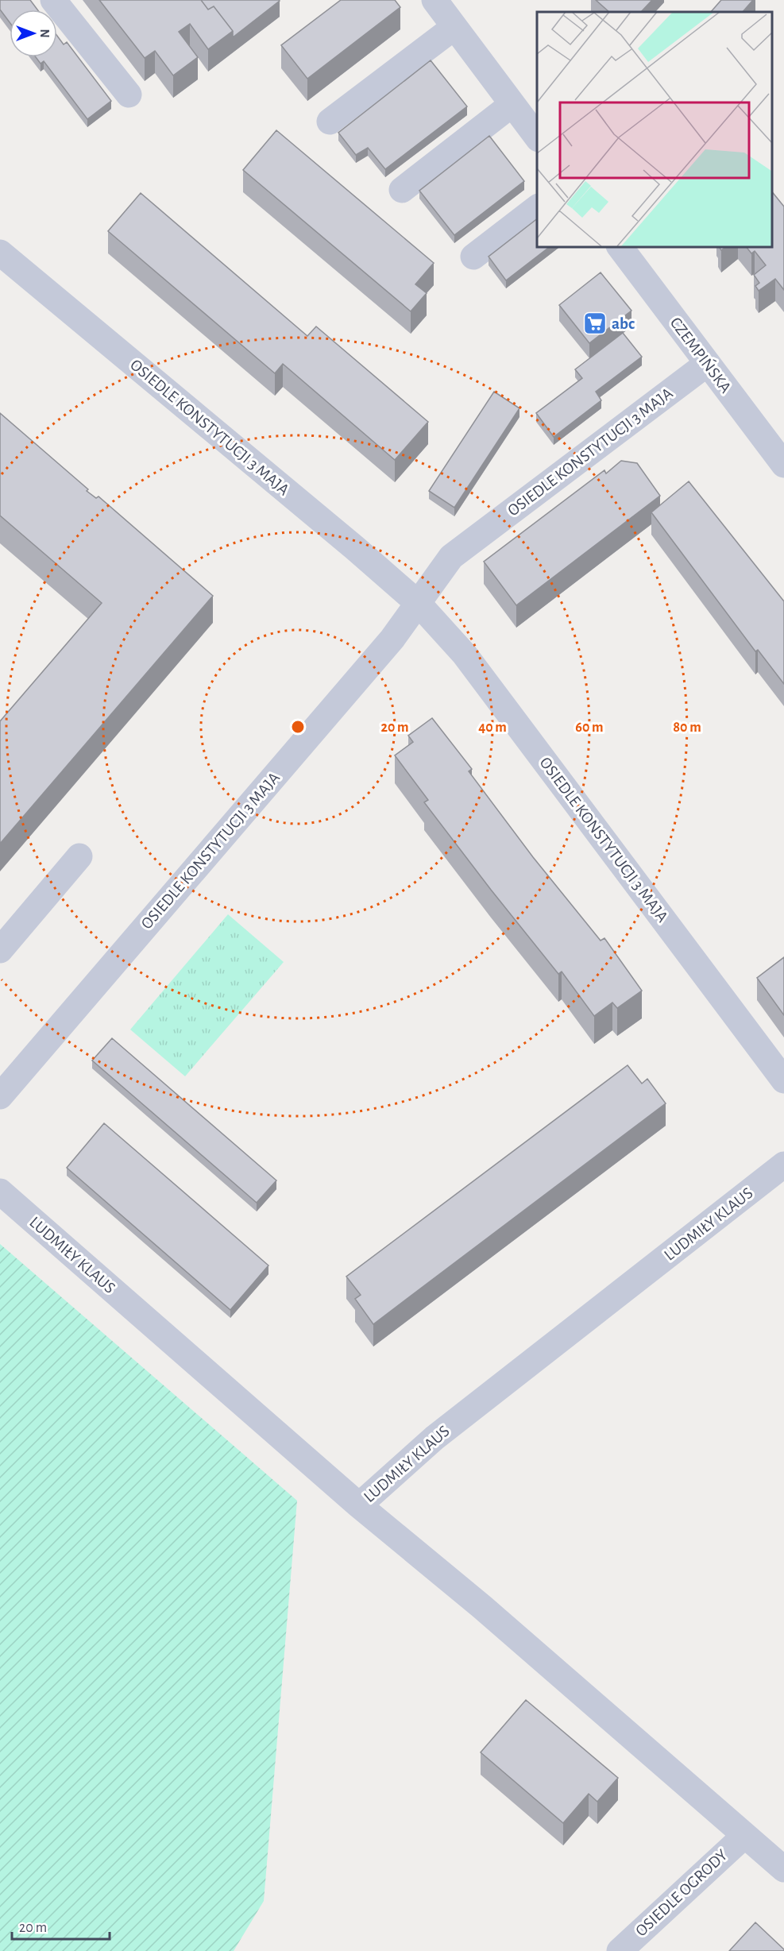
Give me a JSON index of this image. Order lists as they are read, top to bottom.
{
  "streets": {
    "street": [
      "CZEMPIŃSKA",
      "OSIEDLE KONSTYTUCJI 3 MAJA",
      "LUDMIŁY KLAUS",
      "OSIEDLE OGRODY"
    ]
  },
  "crossings": [
    ["CZEMPIŃSKA", "OSIEDLE KONSTYTUCJI 3 MAJA"]
  ],
  "places": {
    "supermarket": ["abc"]
  },
  "scale_bar": "20 m",
  "north": "right",
  "rings": [
    "20 m",
    "40 m",
    "60 m",
    "80 m"
  ]
}
